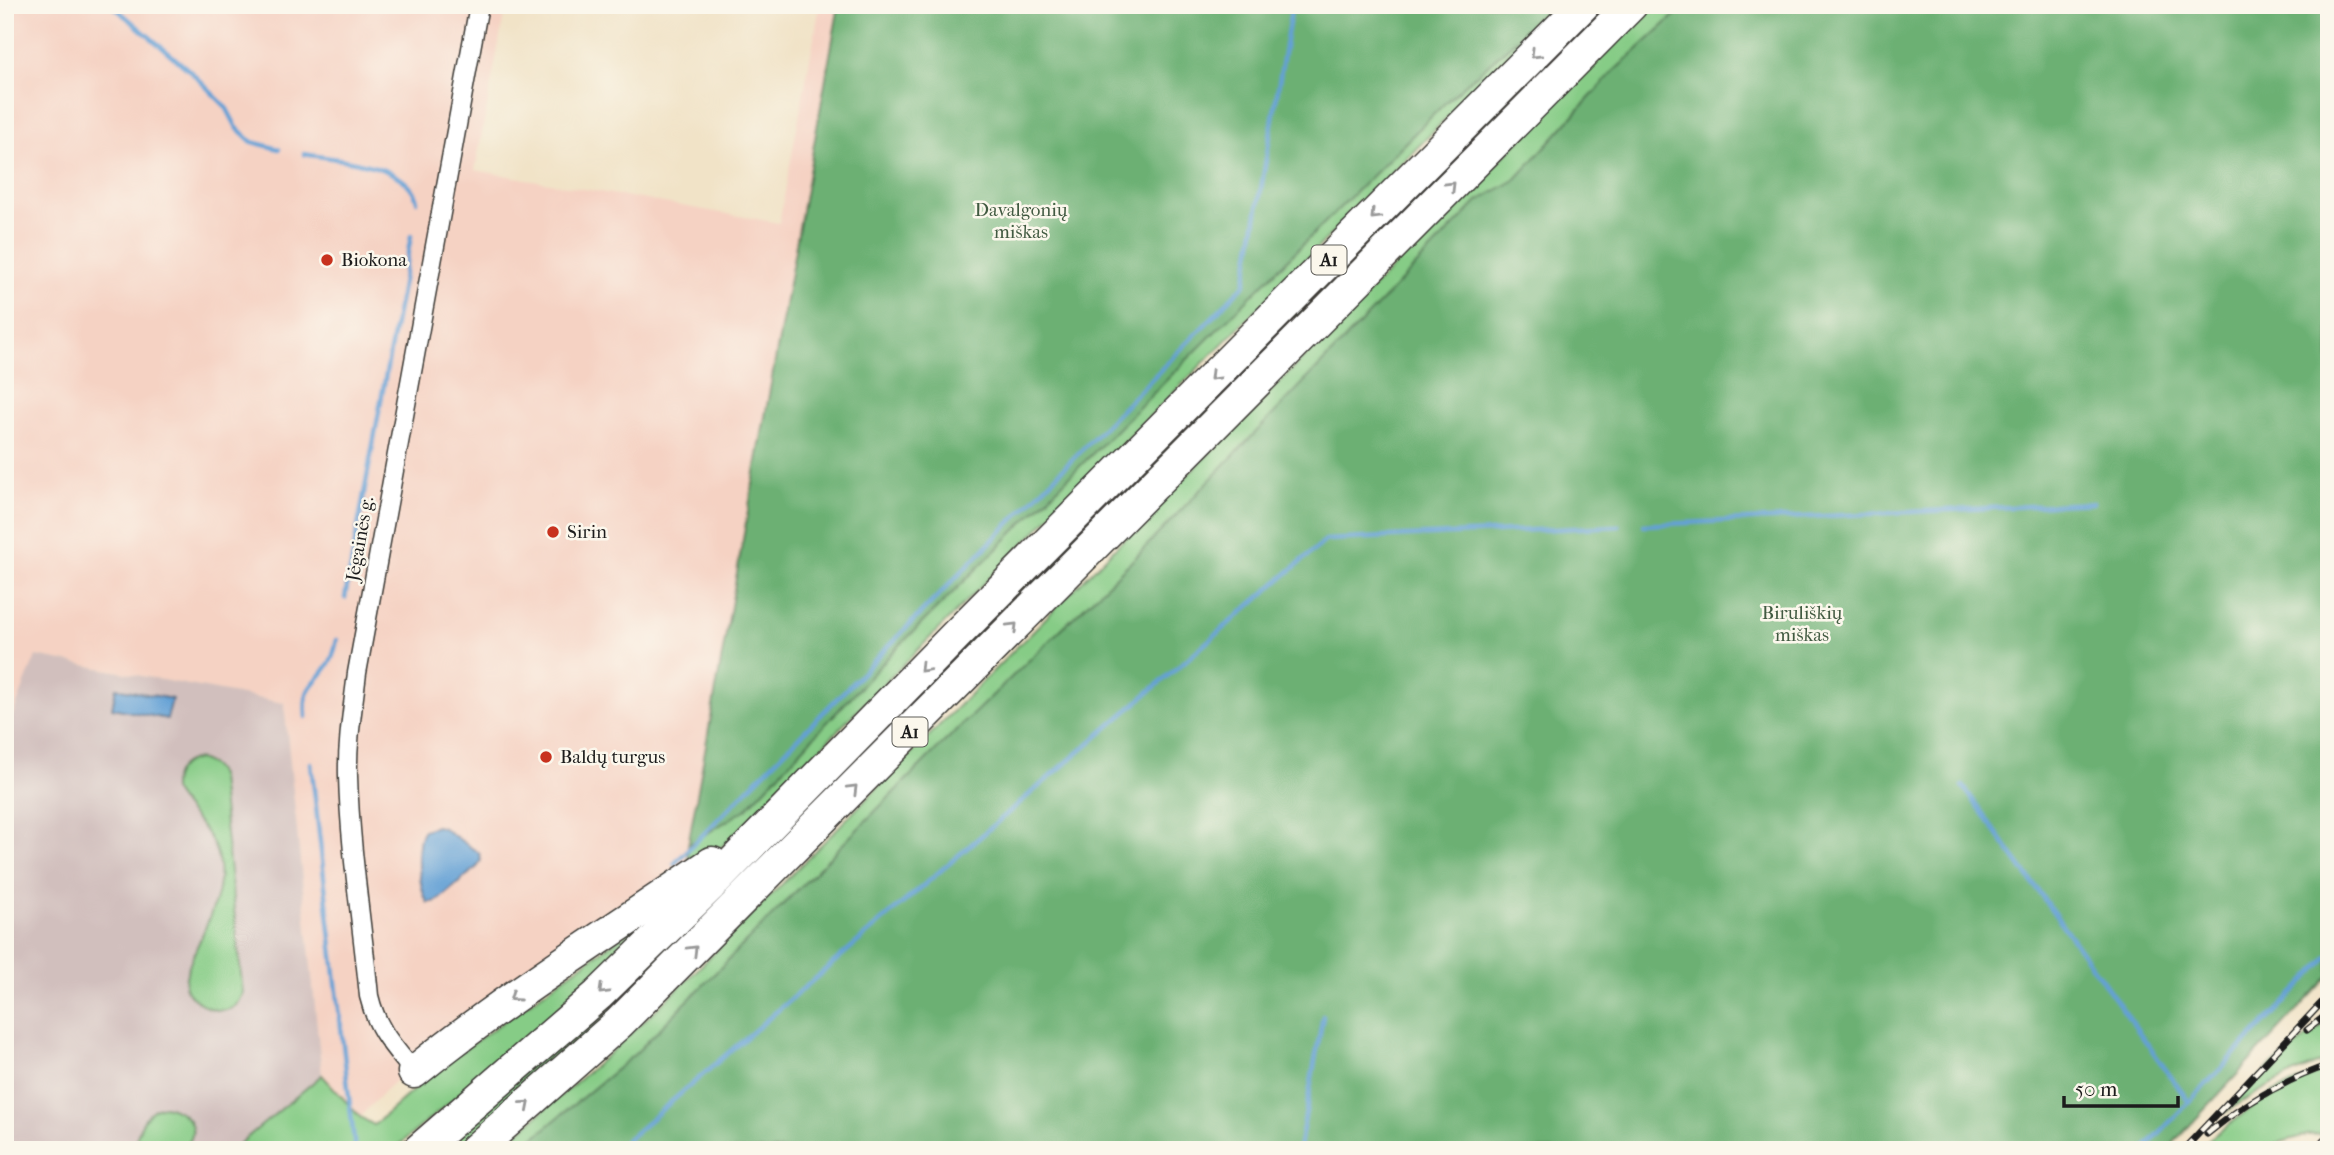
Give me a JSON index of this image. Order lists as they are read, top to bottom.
{
  "streets": {
    "highway": ["A1"],
    "street": ["Jėgainės g."]
  },
  "parks": ["Davalgonių miškas", "Biruliškių miškas"],
  "places": ["Biokona", "Sirin", "Baldų turgus"],
  "scale_bar": "50 m"
}
